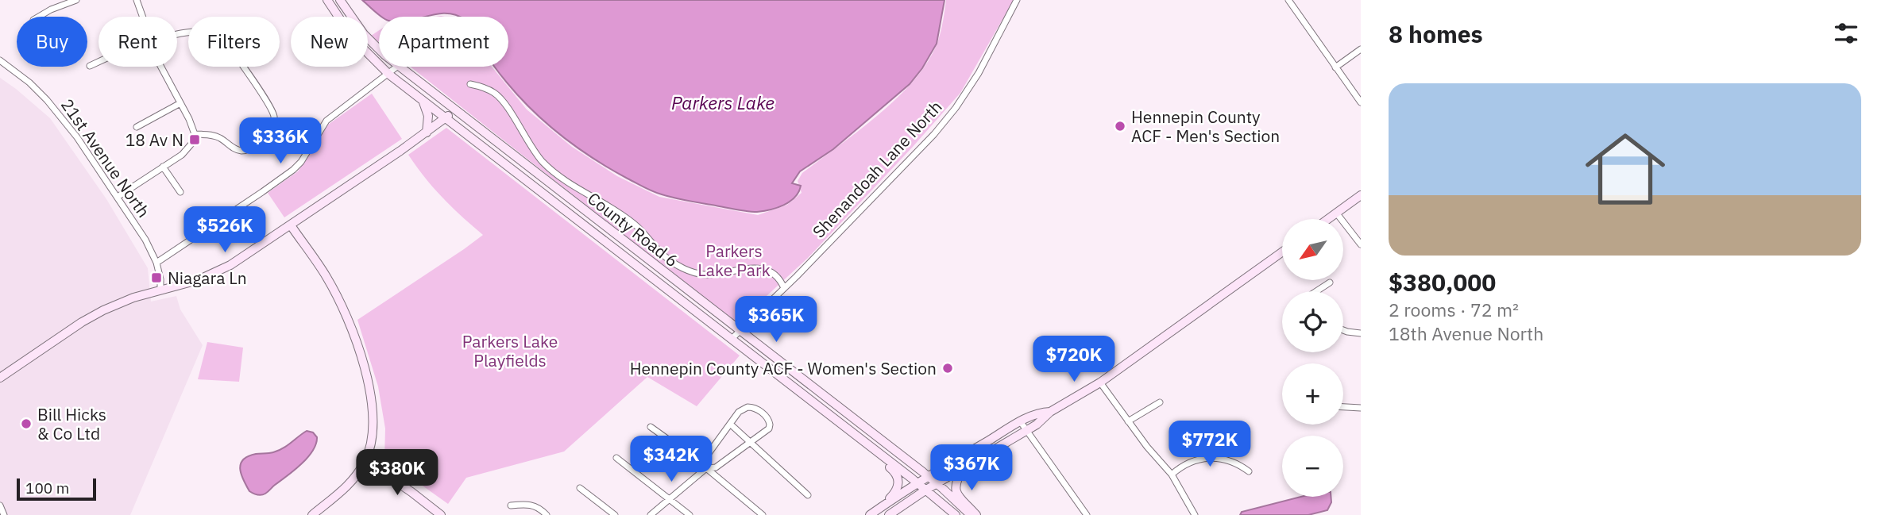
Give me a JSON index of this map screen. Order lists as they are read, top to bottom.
{
  "streets": {
    "main road": ["County Road 6"],
    "street": ["21st Avenue North", "Shenandoah Lane North"]
  },
  "crossings": [
    ["Shenandoah Lane North", "County Road 6"]
  ],
  "water": ["Parkers Lake"],
  "parks": ["Parkers Lake Park", "Parkers Lake Playfields"],
  "places": {
    "other": ["Hennepin County ACF - Men's Section", "Hennepin County ACF - Women's Section", "Bill Hicks & Co Ltd"],
    "transit": ["18 Av N", "Niagara Ln"]
  },
  "scale_bar": "100 m",
  "north": "bottom left",
  "page": {
    "heading": "8 homes",
    "chip": [
      "Buy",
      "Rent",
      "Filters",
      "New",
      "Apartment"
    ],
    "list": [
      {
        "name": "$380,000",
        "note": "2 rooms · 72 m² · 18th Avenue North"
      }
    ],
    "price": [
      "$336K",
      "$526K",
      "$365K",
      "$720K",
      "$772K",
      "$342K",
      "$367K",
      "$380K"
    ],
    "map_buttons": ["+", "−"],
    "scale": "100 m"
  }
}
